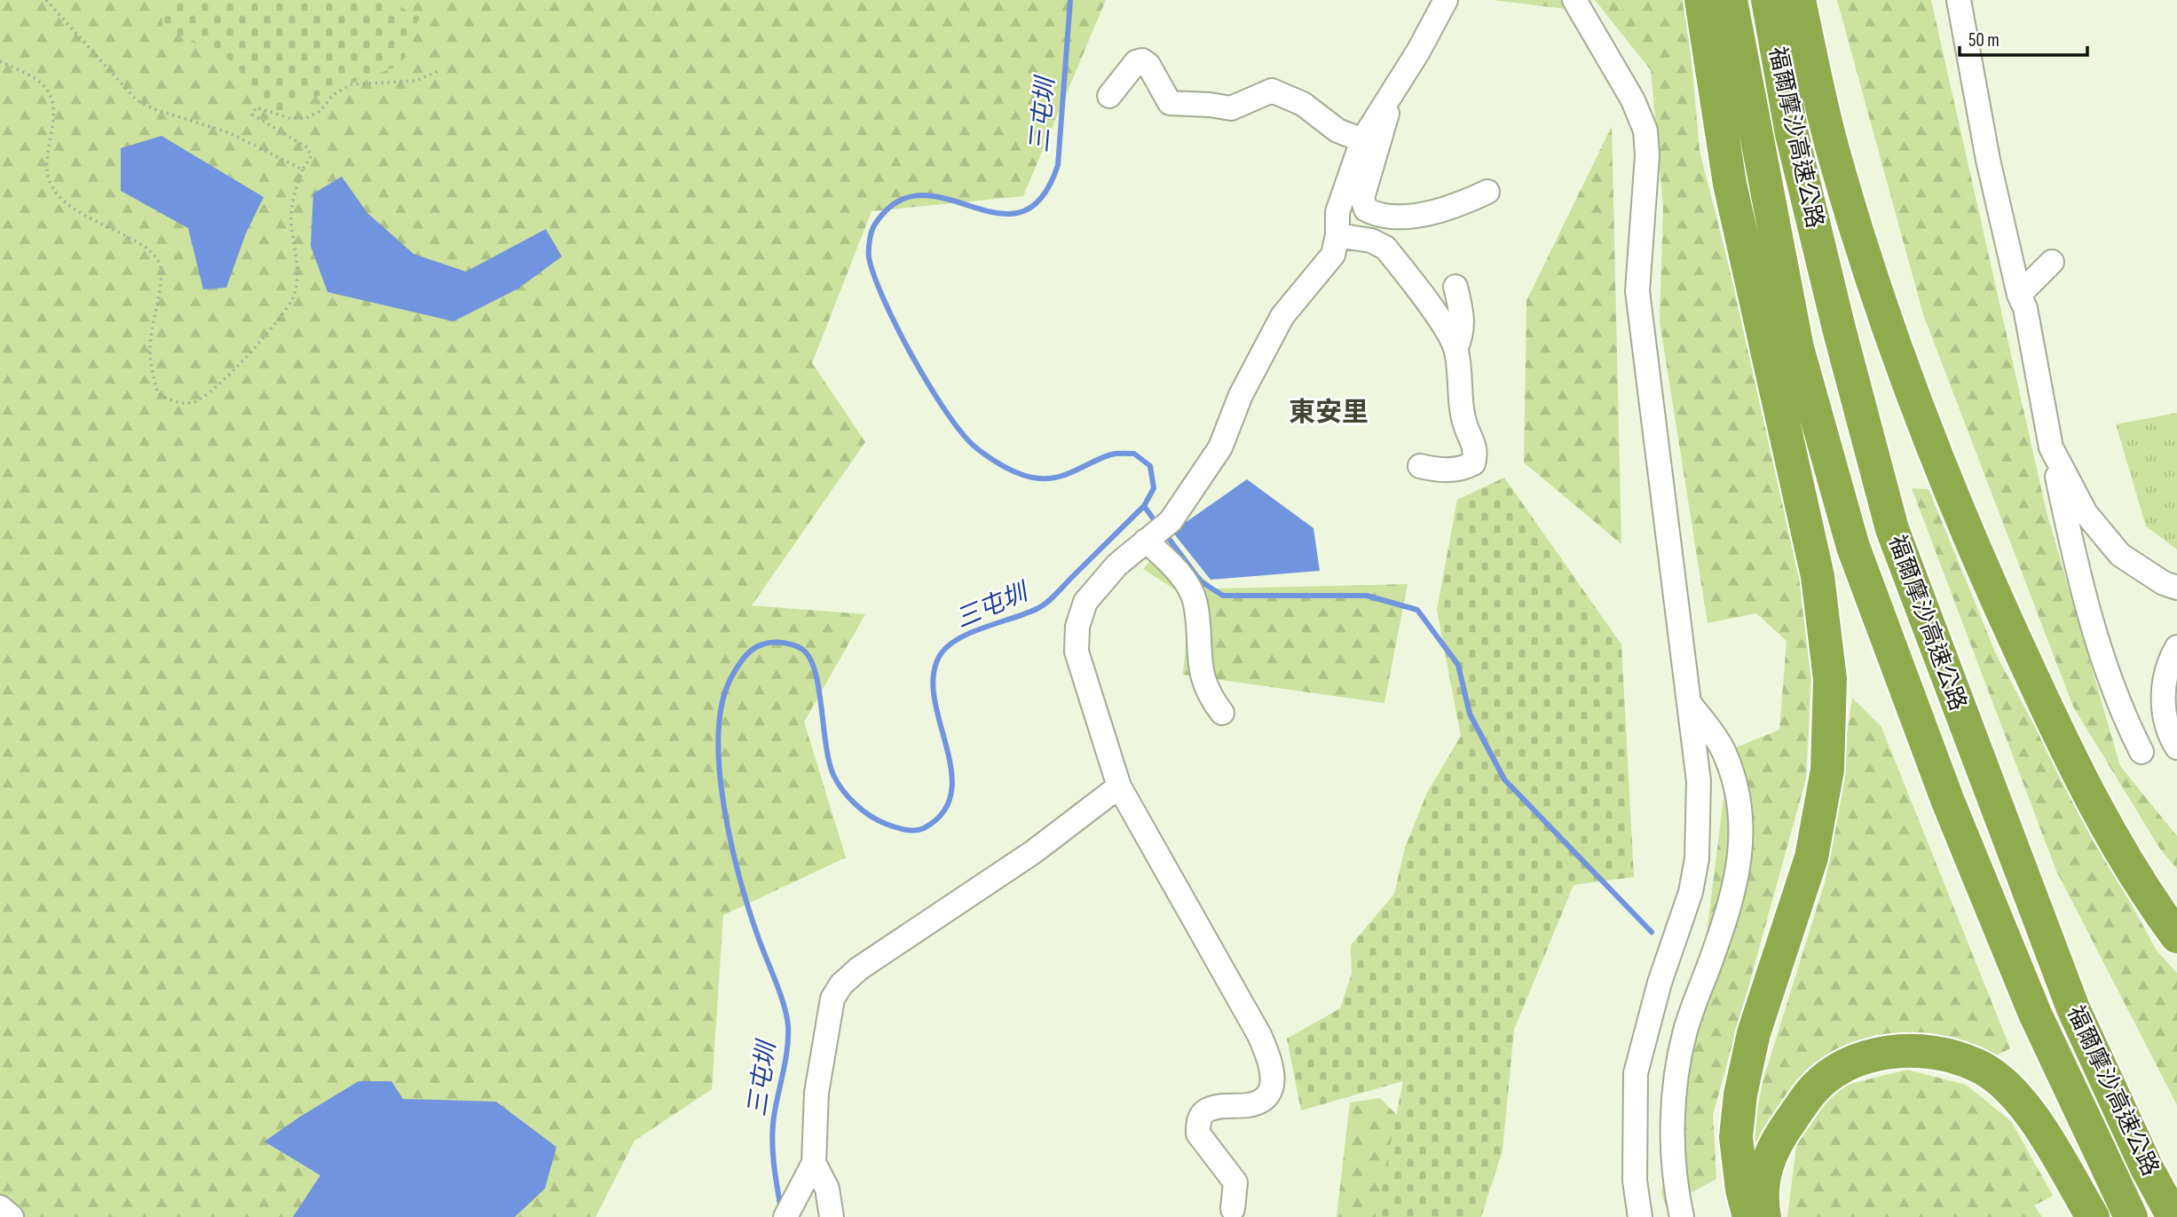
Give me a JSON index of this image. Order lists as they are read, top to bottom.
{
  "streets": {
    "highway": ["福爾摩沙高速公路"]
  },
  "districts": ["東安里"],
  "water": ["三屯圳"],
  "scale_bar": "50 m"
}
